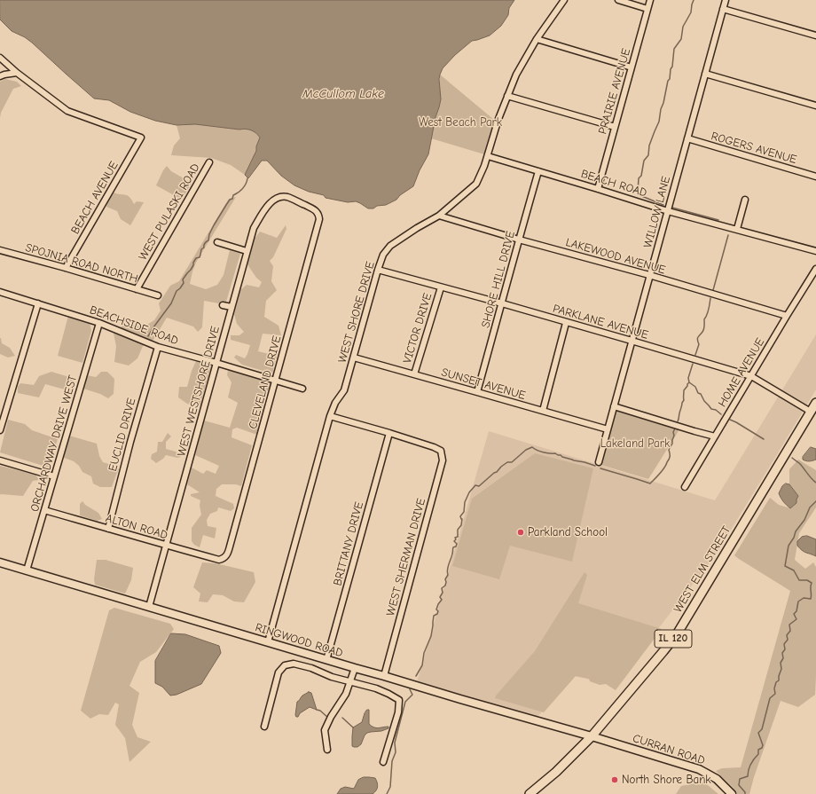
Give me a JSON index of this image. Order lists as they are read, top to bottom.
{
  "streets": {
    "main road": ["WEST ELM STREET", "IL 120"],
    "street": [
      "PRAIRIE AVENUE",
      "ROGERS AVENUE",
      "BEACH ROAD",
      "BEACH AVENUE",
      "WEST PULASKI ROAD",
      "WILLOW LANE",
      "LAKEWOOD AVENUE",
      "SPOJNIA ROAD NORTH",
      "SHORE HILL DRIVE",
      "WEST SHORE DRIVE",
      "PARKLANE AVENUE",
      "BEACHSIDE ROAD",
      "VICTOR DRIVE",
      "HOME AVENUE",
      "CLEVELAND DRIVE",
      "SUNSET AVENUE",
      "WEST WESTSHORE DRIVE",
      "EUCLID DRIVE",
      "ORCHARDWAY DRIVE WEST",
      "ALTON ROAD",
      "BRITTANY DRIVE",
      "WEST SHERMAN DRIVE",
      "RINGWOOD ROAD",
      "CURRAN ROAD"
    ]
  },
  "crossings": [
    ["PRAIRIE AVENUE", "BEACH ROAD"],
    ["ROGERS AVENUE", "WILLOW LANE"],
    ["BEACH ROAD", "WILLOW LANE"],
    ["BEACH ROAD", "SHORE HILL DRIVE"],
    ["BEACH ROAD", "WEST SHORE DRIVE"],
    ["BEACH AVENUE", "SPOJNIA ROAD NORTH"],
    ["WEST PULASKI ROAD", "SPOJNIA ROAD NORTH"],
    ["WILLOW LANE", "LAKEWOOD AVENUE"],
    ["WILLOW LANE", "PARKLANE AVENUE"],
    ["WILLOW LANE", "SUNSET AVENUE"],
    ["LAKEWOOD AVENUE", "SHORE HILL DRIVE"],
    ["LAKEWOOD AVENUE", "WEST SHORE DRIVE"],
    ["LAKEWOOD AVENUE", "HOME AVENUE"],
    ["SHORE HILL DRIVE", "PARKLANE AVENUE"],
    ["SHORE HILL DRIVE", "SUNSET AVENUE"],
    ["WEST SHORE DRIVE", "PARKLANE AVENUE"],
    ["WEST SHORE DRIVE", "SUNSET AVENUE"],
    ["WEST SHORE DRIVE", "RINGWOOD ROAD"],
    ["PARKLANE AVENUE", "VICTOR DRIVE"],
    ["PARKLANE AVENUE", "HOME AVENUE"],
    ["PARKLANE AVENUE", "WEST ELM STREET"],
    ["BEACHSIDE ROAD", "CLEVELAND DRIVE"],
    ["BEACHSIDE ROAD", "WEST WESTSHORE DRIVE"],
    ["BEACHSIDE ROAD", "EUCLID DRIVE"],
    ["BEACHSIDE ROAD", "ORCHARDWAY DRIVE WEST"],
    ["VICTOR DRIVE", "SUNSET AVENUE"],
    ["CLEVELAND DRIVE", "WEST WESTSHORE DRIVE"],
    ["CLEVELAND DRIVE", "ALTON ROAD"],
    ["WEST WESTSHORE DRIVE", "ALTON ROAD"],
    ["WEST WESTSHORE DRIVE", "RINGWOOD ROAD"],
    ["EUCLID DRIVE", "ALTON ROAD"],
    ["ORCHARDWAY DRIVE WEST", "ALTON ROAD"],
    ["ORCHARDWAY DRIVE WEST", "RINGWOOD ROAD"],
    ["BRITTANY DRIVE", "WEST SHERMAN DRIVE"],
    ["BRITTANY DRIVE", "RINGWOOD ROAD"],
    ["WEST SHERMAN DRIVE", "RINGWOOD ROAD"],
    ["WEST ELM STREET", "RINGWOOD ROAD"],
    ["WEST ELM STREET", "CURRAN ROAD"],
    ["RINGWOOD ROAD", "CURRAN ROAD"]
  ],
  "water": ["McCullom Lake"],
  "parks": ["West Beach Park", "Lakeland Park"],
  "places": ["Parkland School", "North Shore Bank"]
}
